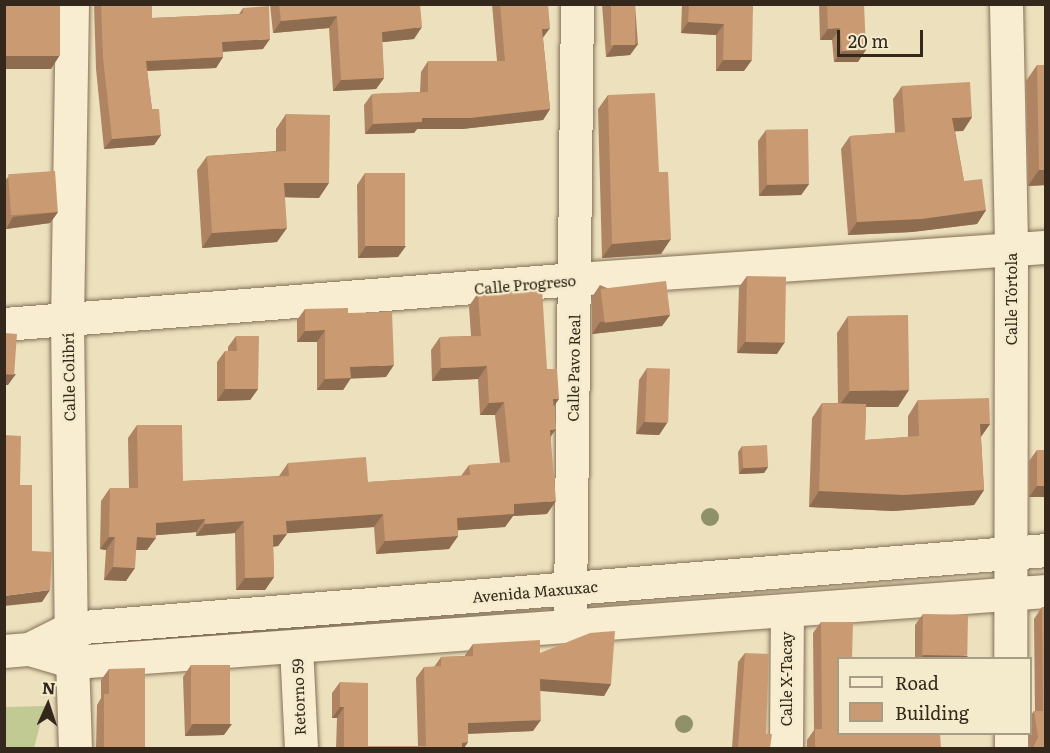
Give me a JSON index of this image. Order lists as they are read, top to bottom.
{
  "streets": {
    "street": [
      "Calle Progreso",
      "Calle Tórtola",
      "Calle Pavo Real",
      "Calle Colibrí",
      "Avenida Maxuxac",
      "Calle X-Tacay",
      "Retorno 59"
    ]
  },
  "crossings": [
    ["Calle Progreso", "Calle Tórtola"],
    ["Calle Progreso", "Calle Pavo Real"],
    ["Calle Progreso", "Calle Colibrí"],
    ["Calle Tórtola", "Avenida Maxuxac"],
    ["Calle Pavo Real", "Avenida Maxuxac"],
    ["Calle Colibrí", "Avenida Maxuxac"],
    ["Avenida Maxuxac", "Calle X-Tacay"],
    ["Avenida Maxuxac", "Retorno 59"]
  ],
  "legend": ["Road", "Building"],
  "scale_bar": "20 m",
  "north": "top"
}
